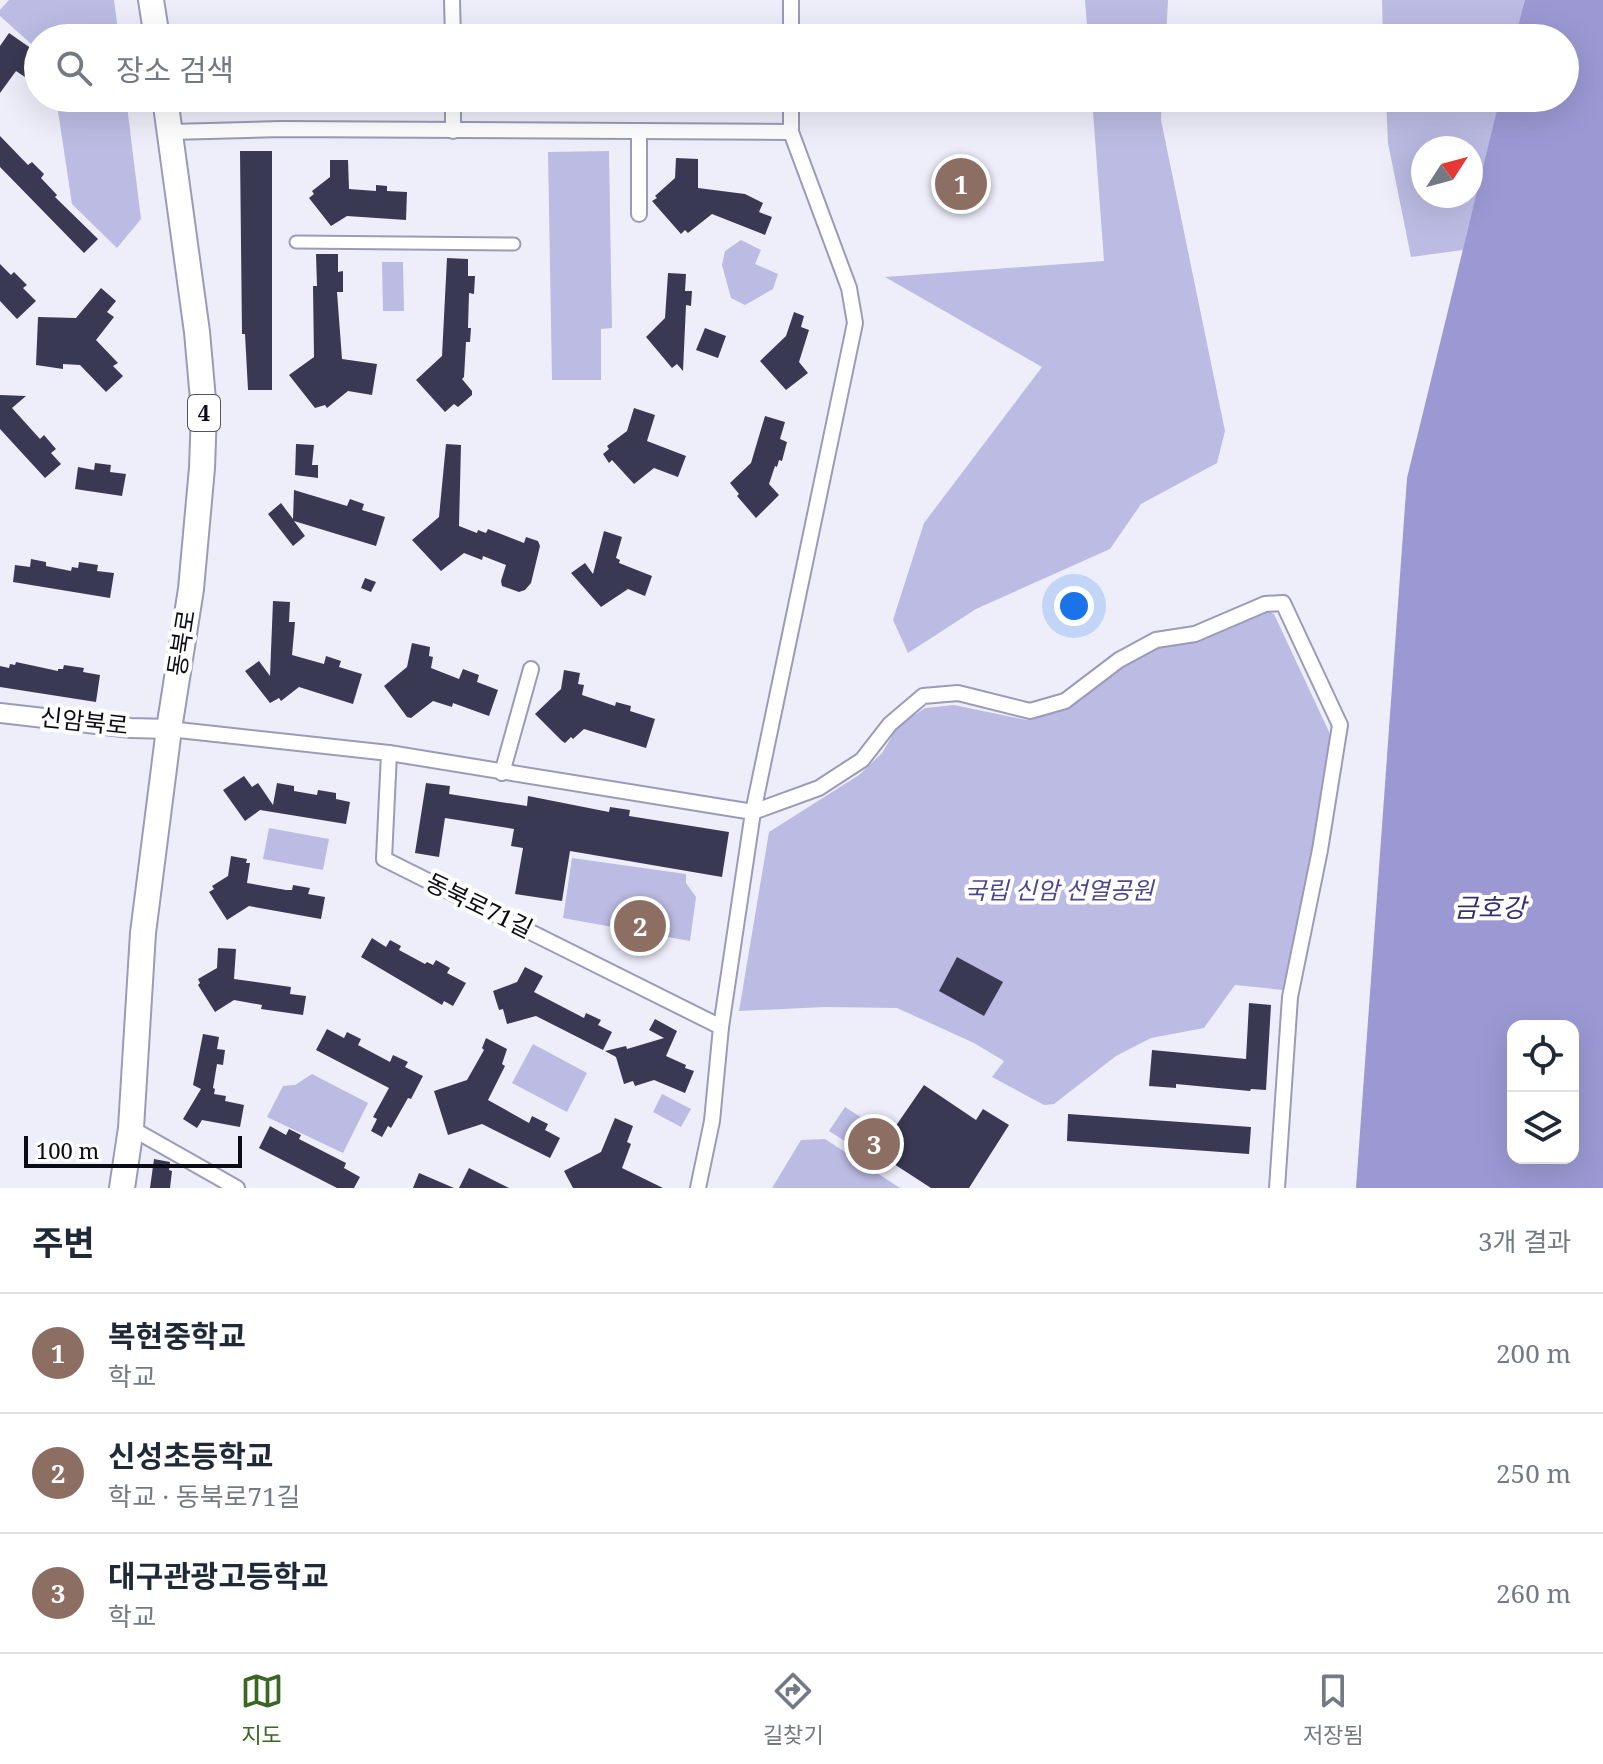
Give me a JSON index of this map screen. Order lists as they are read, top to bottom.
{
  "streets": {
    "main road": ["4", "동북로"],
    "street": ["신암북로", "동북로71길"]
  },
  "crossings": [
    ["동북로", "신암북로"]
  ],
  "water": ["금호강"],
  "parks": ["국립 신암 선열공원"],
  "scale_bar": "100 m",
  "north": "top right",
  "page": {
    "search": "장소 검색",
    "pins": ["1", "2", "3"],
    "scale": "100 m",
    "heading": ["주변", "3개 결과"],
    "list": [
      {
        "mark": "1",
        "name": "복현중학교",
        "note": "학교",
        "value": "200 m"
      },
      {
        "mark": "2",
        "name": "신성초등학교",
        "note": "학교 · 동북로71길",
        "value": "250 m"
      },
      {
        "mark": "3",
        "name": "대구관광고등학교",
        "note": "학교",
        "value": "260 m"
      }
    ],
    "nav": ["지도", "길찾기", "저장됨"]
  }
}
